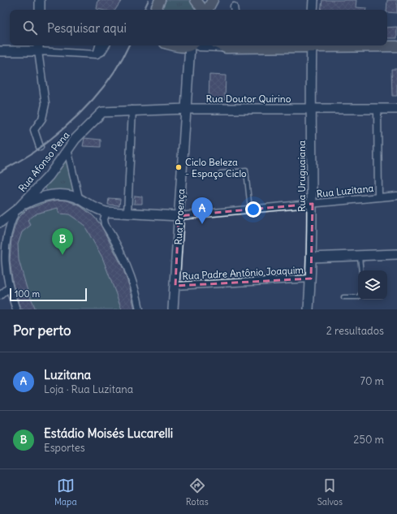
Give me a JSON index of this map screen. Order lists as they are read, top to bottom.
{
  "streets": {
    "street": [
      "Rua Doutor Quirino",
      "Rua Afonso Pena",
      "Rua Uruguaiana",
      "Rua Luzitana",
      "Rua Proença",
      "Rua Padre Antônio Joaquim"
    ]
  },
  "crossings": [
    ["Rua Doutor Quirino", "Rua Afonso Pena"],
    ["Rua Doutor Quirino", "Rua Uruguaiana"],
    ["Rua Doutor Quirino", "Rua Proença"],
    ["Rua Uruguaiana", "Rua Luzitana"],
    ["Rua Uruguaiana", "Rua Padre Antônio Joaquim"],
    ["Rua Luzitana", "Rua Proença"],
    ["Rua Proença", "Rua Padre Antônio Joaquim"]
  ],
  "places": ["Ciclo Beleza - Espaço Ciclo"],
  "scale_bar": "100 m",
  "page": {
    "search": "Pesquisar aqui",
    "pins": ["A", "B"],
    "scale": "100 m",
    "heading": ["Por perto", "2 resultados"],
    "list": [
      {
        "mark": "A",
        "name": "Luzitana",
        "note": "Loja · Rua Luzitana",
        "value": "70 m"
      },
      {
        "mark": "B",
        "name": "Estádio Moisés Lucarelli",
        "note": "Esportes",
        "value": "250 m"
      }
    ],
    "nav": ["Mapa", "Rotas", "Salvos"]
  }
}
